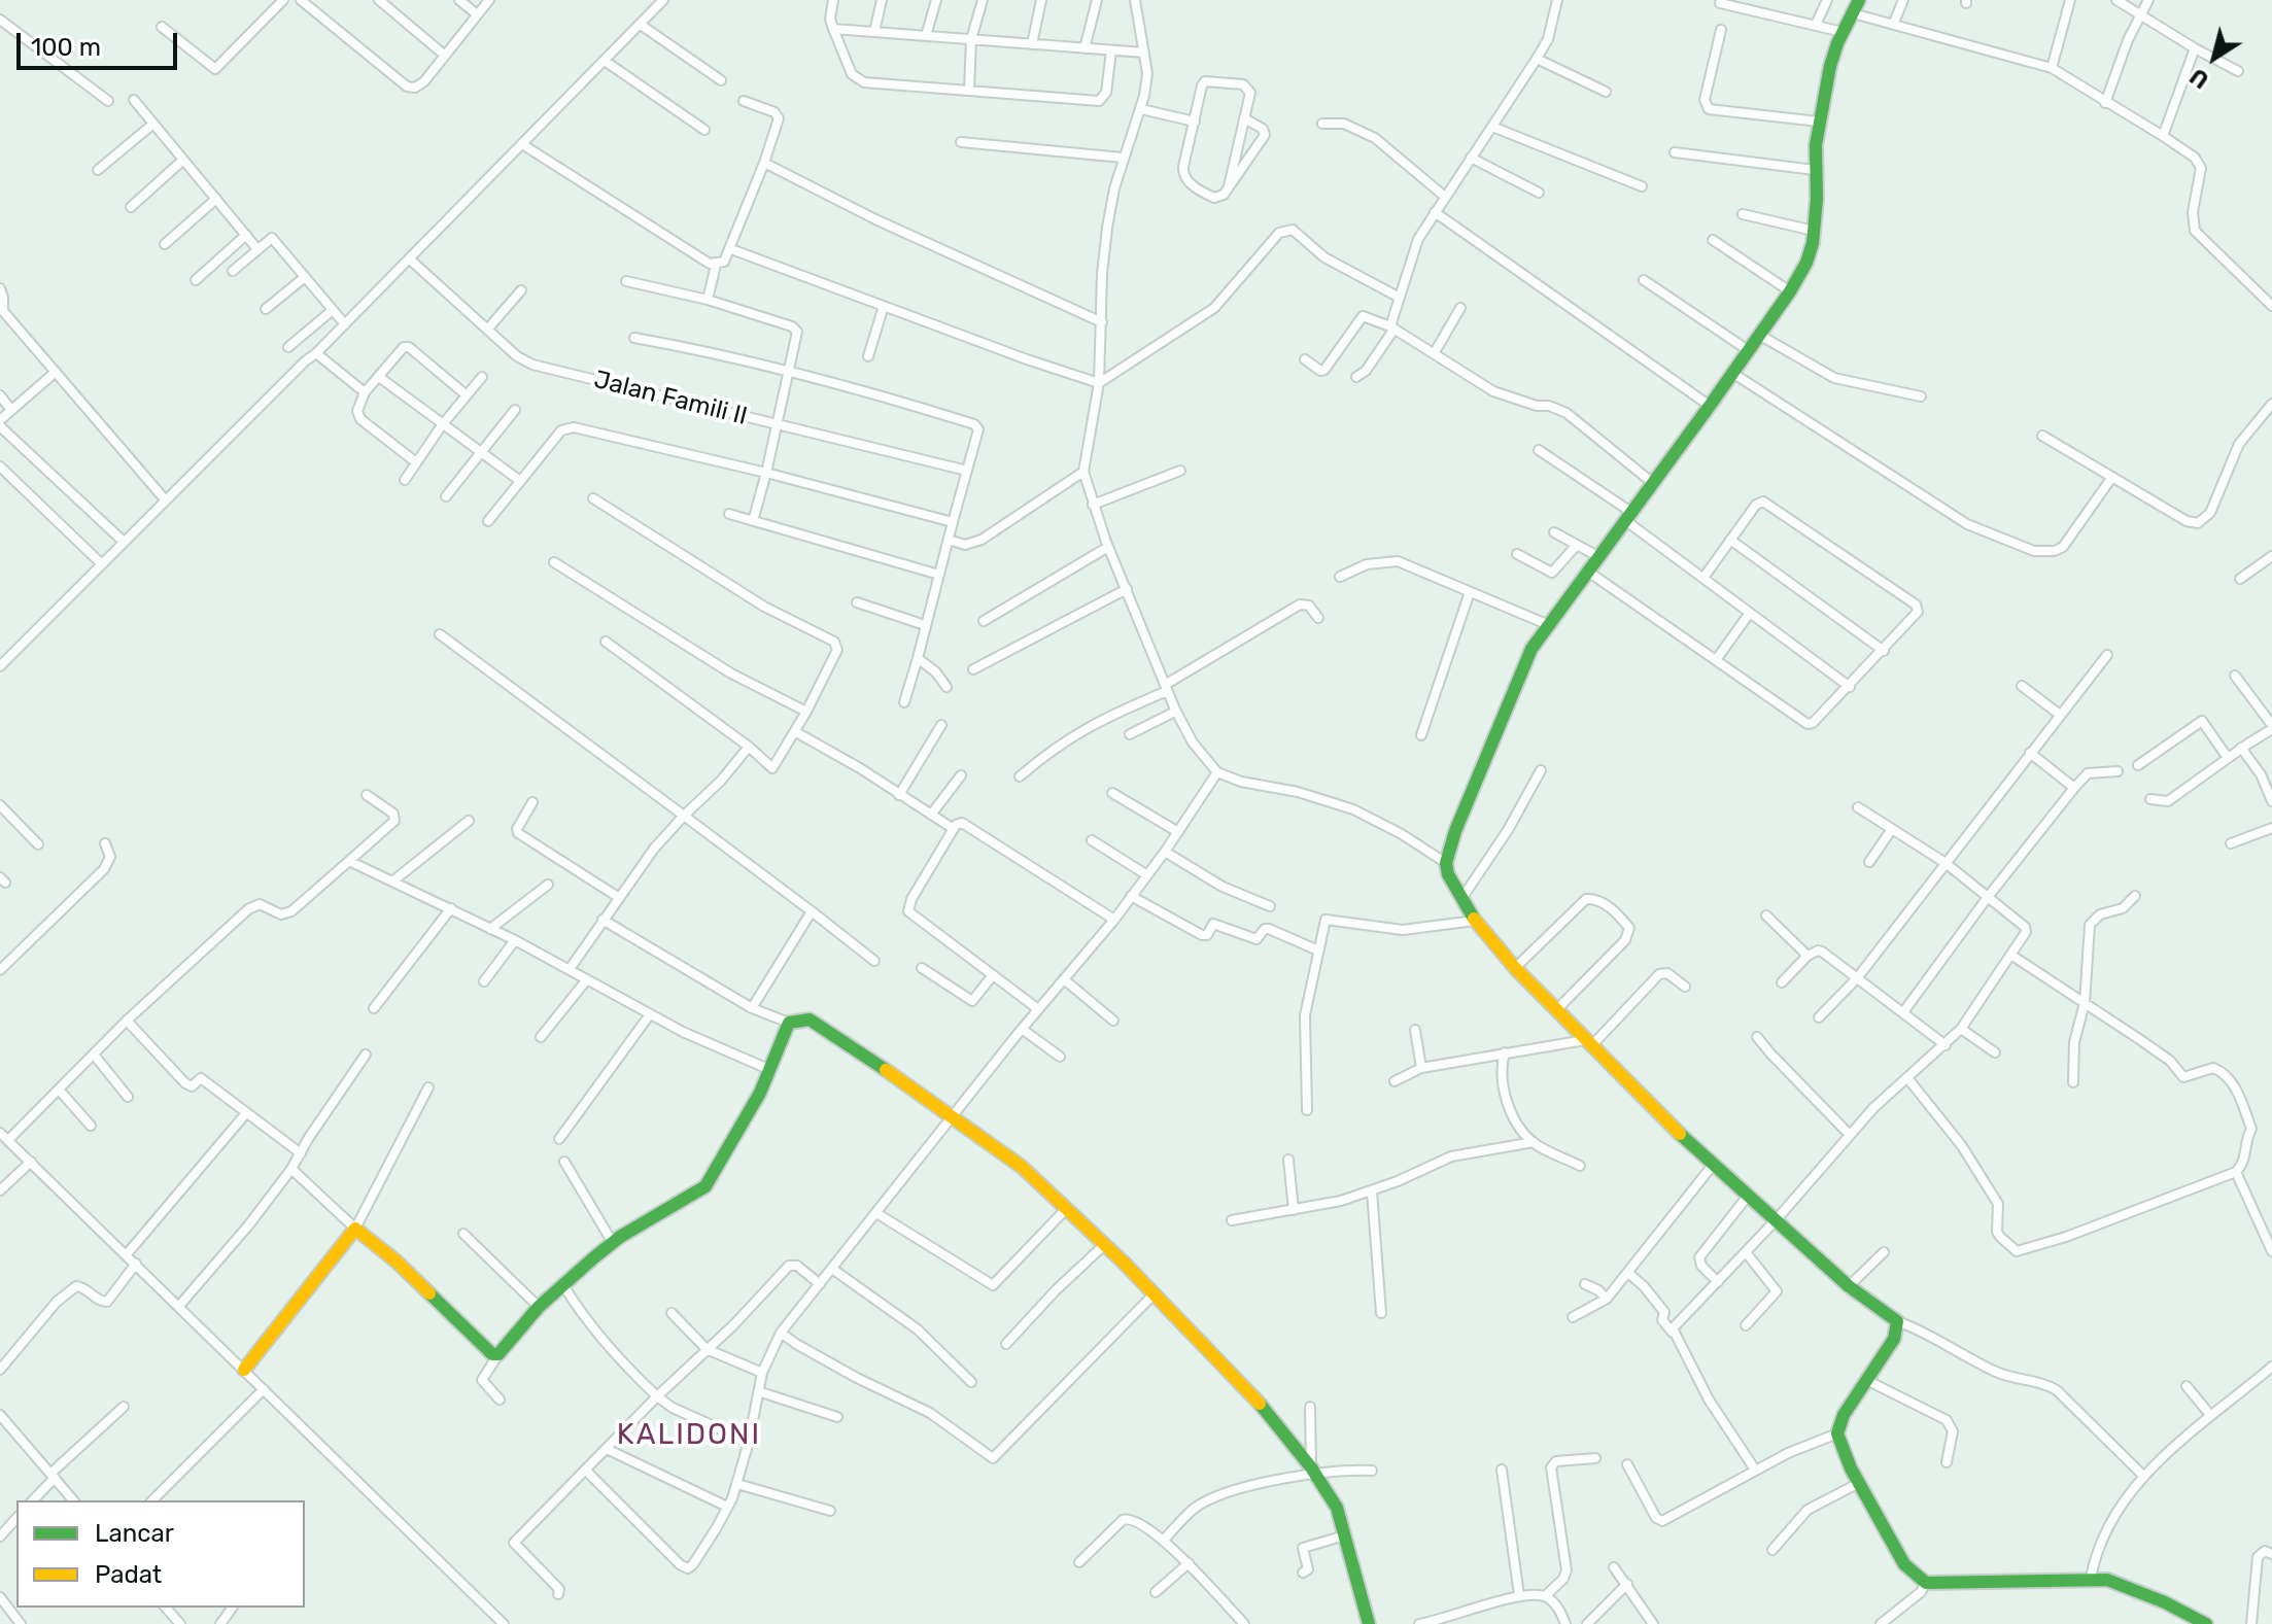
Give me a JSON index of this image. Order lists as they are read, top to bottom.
{
  "streets": {
    "street": ["Jalan Famili II"]
  },
  "districts": ["KALIDONI"],
  "legend": ["Lancar", "Padat"],
  "scale_bar": "100 m",
  "north": "bottom left"
}
